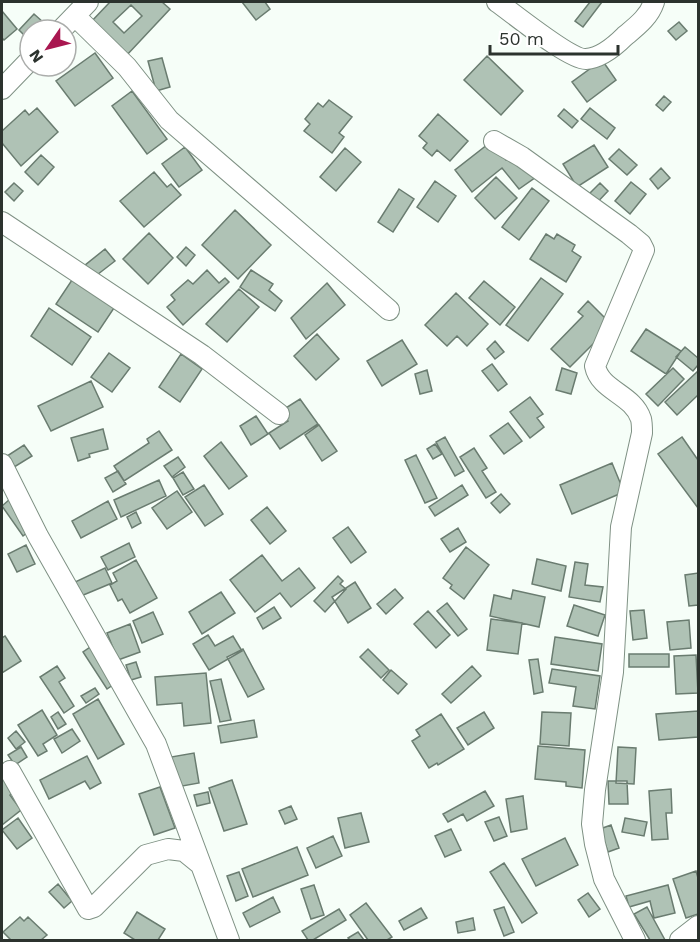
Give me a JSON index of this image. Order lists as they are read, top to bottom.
{
  "scale_bar": "50 m",
  "north": "bottom left"
}
